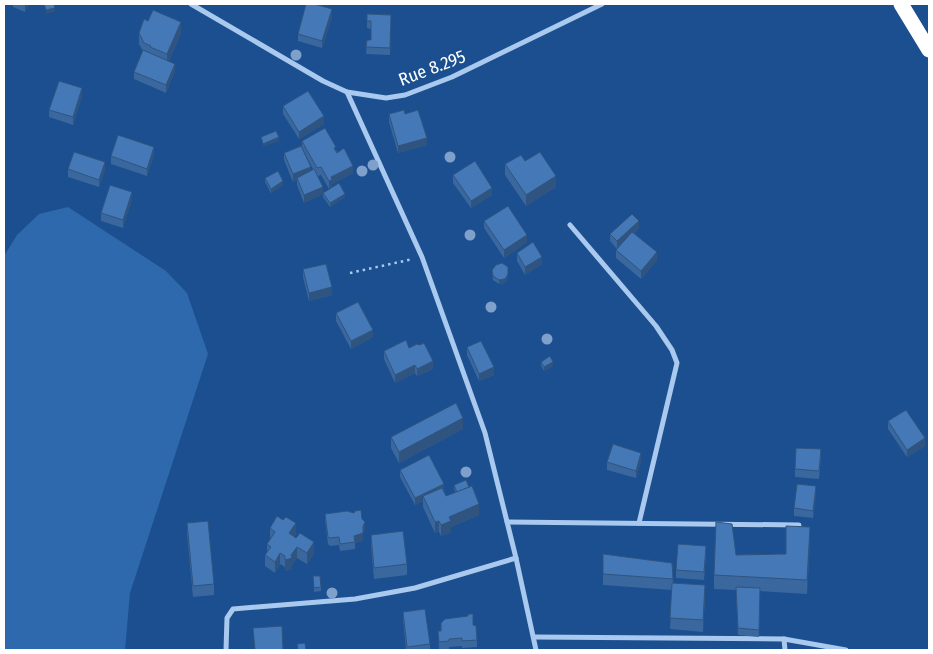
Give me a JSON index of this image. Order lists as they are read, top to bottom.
{
  "streets": {
    "street": ["Rue 8.295"]
  }
}
